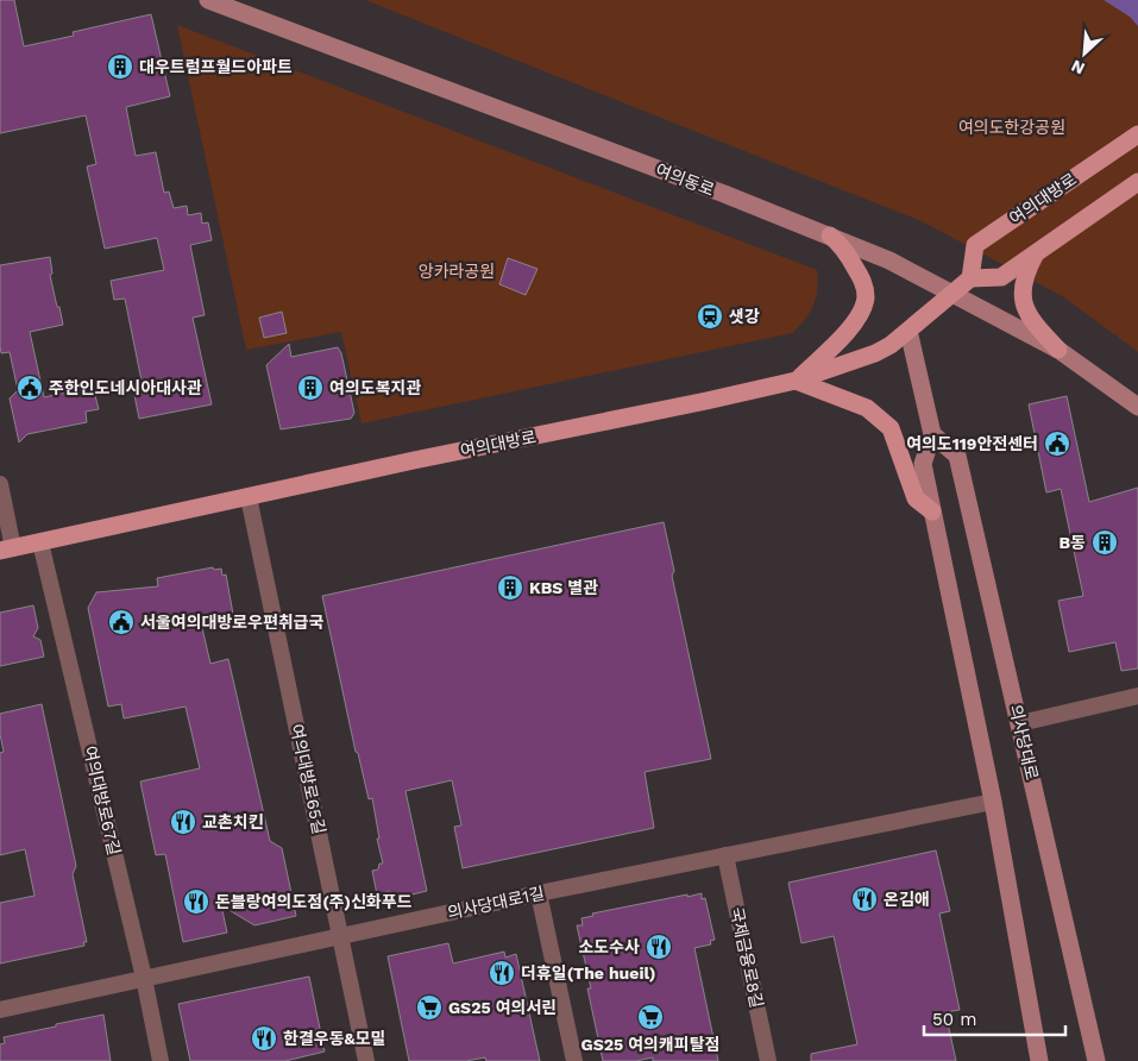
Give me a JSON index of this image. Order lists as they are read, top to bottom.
{
  "streets": {
    "main road": ["여의동로", "여의대방로", "의사당대로"],
    "street": [
      "여의대방로65길",
      "여의대방로67길",
      "의사당대로1길",
      "국제금융로8길"
    ]
  },
  "crossings": [
    ["여의동로", "여의대방로"],
    ["여의대방로", "여의대방로65길"],
    ["여의대방로", "여의대방로67길"],
    ["여의대방로65길", "의사당대로1길"],
    ["여의대방로67길", "의사당대로1길"],
    ["의사당대로1길", "국제금융로8길"]
  ],
  "parks": ["여의도한강공원", "앙카라공원"],
  "places": {
    "building": [
      "대우트럼프월드아파트",
      "여의도복지관",
      "B동",
      "KBS 별관"
    ],
    "station": ["샛강"],
    "public building": ["주한인도네시아대사관", "여의도119안전센터", "서울여의대방로우편취급국"],
    "restaurant": [
      "교촌치킨",
      "온김애",
      "돈블랑여의도점(주)신화푸드",
      "소도수사",
      "더휴일(The hueil)",
      "한결우동&모밀"
    ],
    "supermarket": ["GS25 여의서린", "GS25 여의캐피탈점"]
  },
  "scale_bar": "50 m",
  "north": "bottom left"
}
